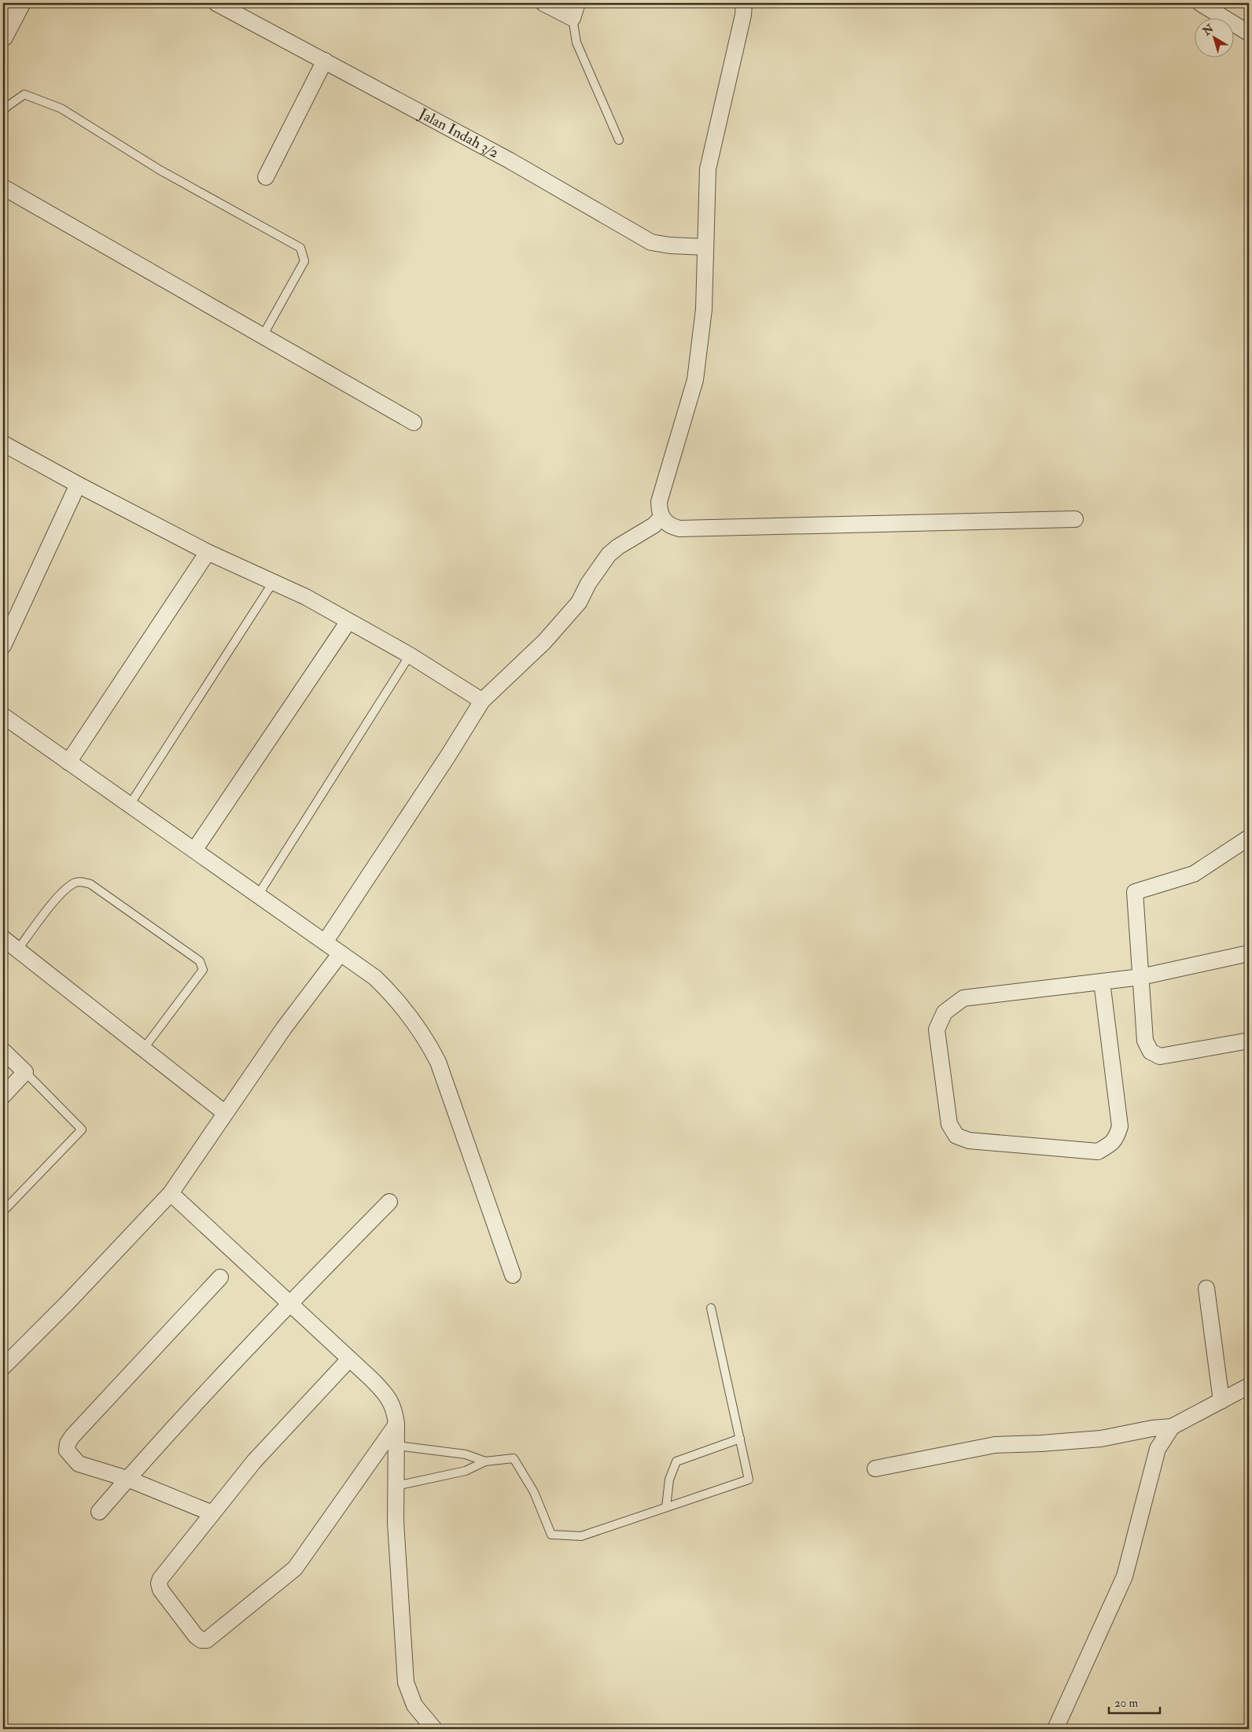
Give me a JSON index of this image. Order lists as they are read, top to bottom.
{
  "streets": {
    "street": ["Jalan Indah 3/2"]
  },
  "scale_bar": "20 m",
  "north": "top left"
}
